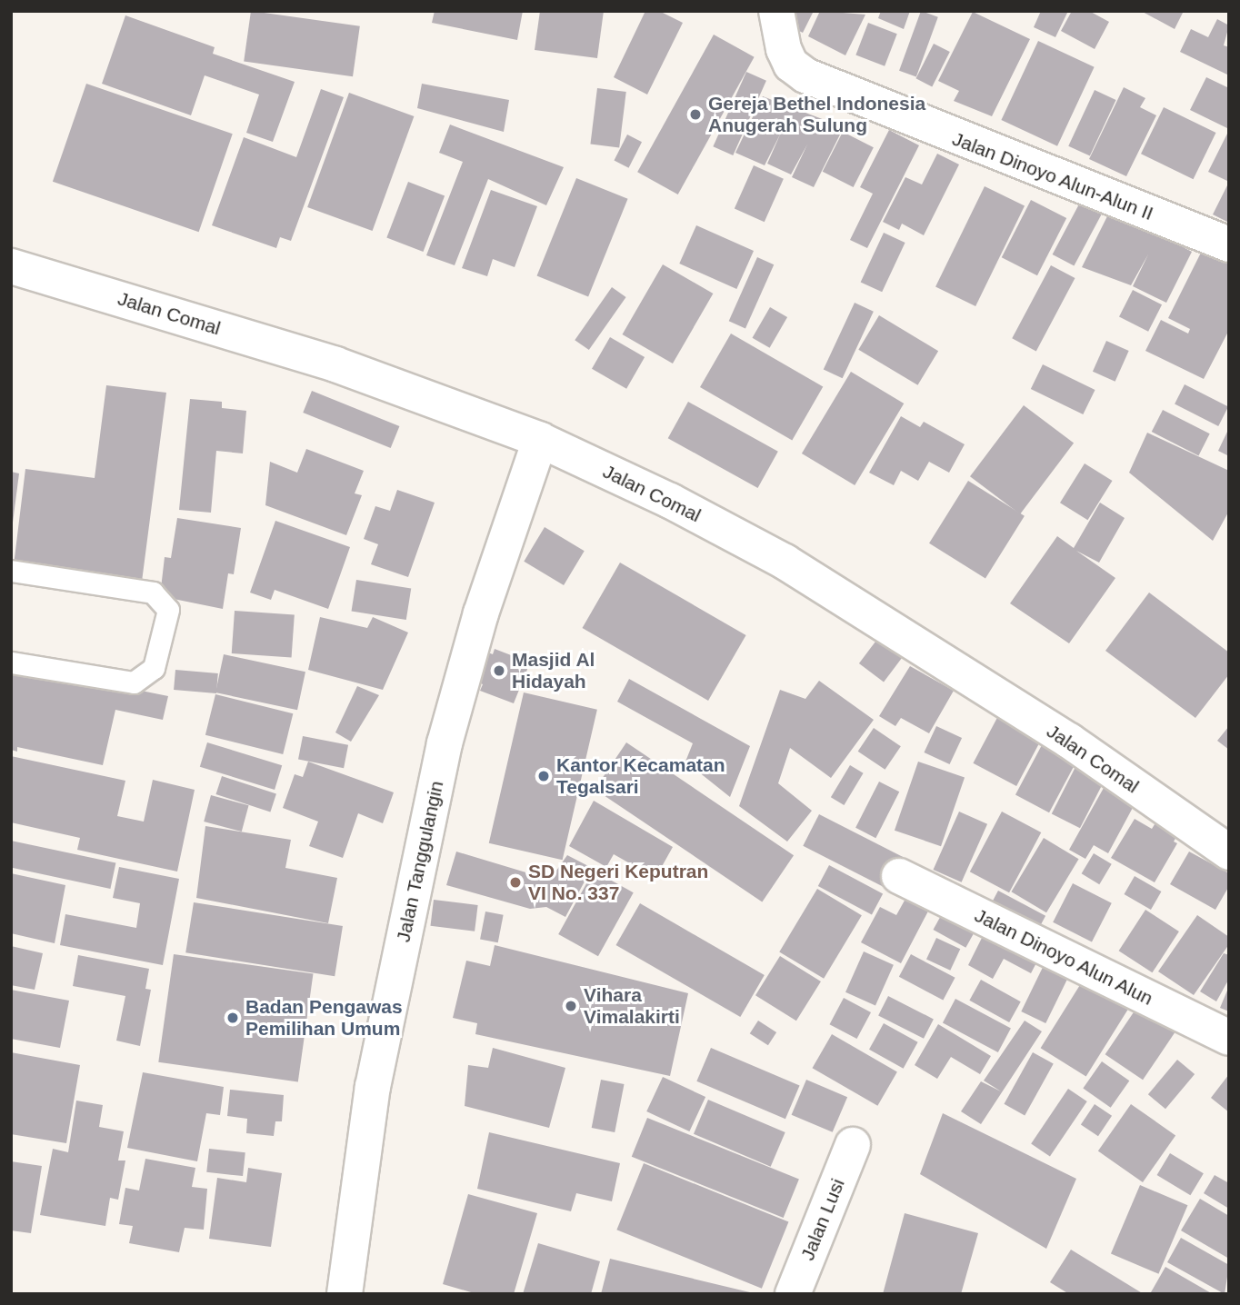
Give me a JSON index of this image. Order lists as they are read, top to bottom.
{
  "streets": {
    "street": [
      "Jalan Dinoyo Alun-Alun II",
      "Jalan Comal",
      "Jalan Tanggulangin",
      "Jalan Dinoyo Alun Alun",
      "Jalan Lusi"
    ]
  },
  "crossings": [
    ["Jalan Comal", "Jalan Tanggulangin"]
  ],
  "places": [
    "Gereja Bethel Indonesia Anugerah Sulung",
    "Masjid Al Hidayah",
    "Kantor Kecamatan Tegalsari",
    "SD Negeri Keputran VI No. 337",
    "Vihara Vimalakirti",
    "Badan Pengawas Pemilihan Umum"
  ]
}
